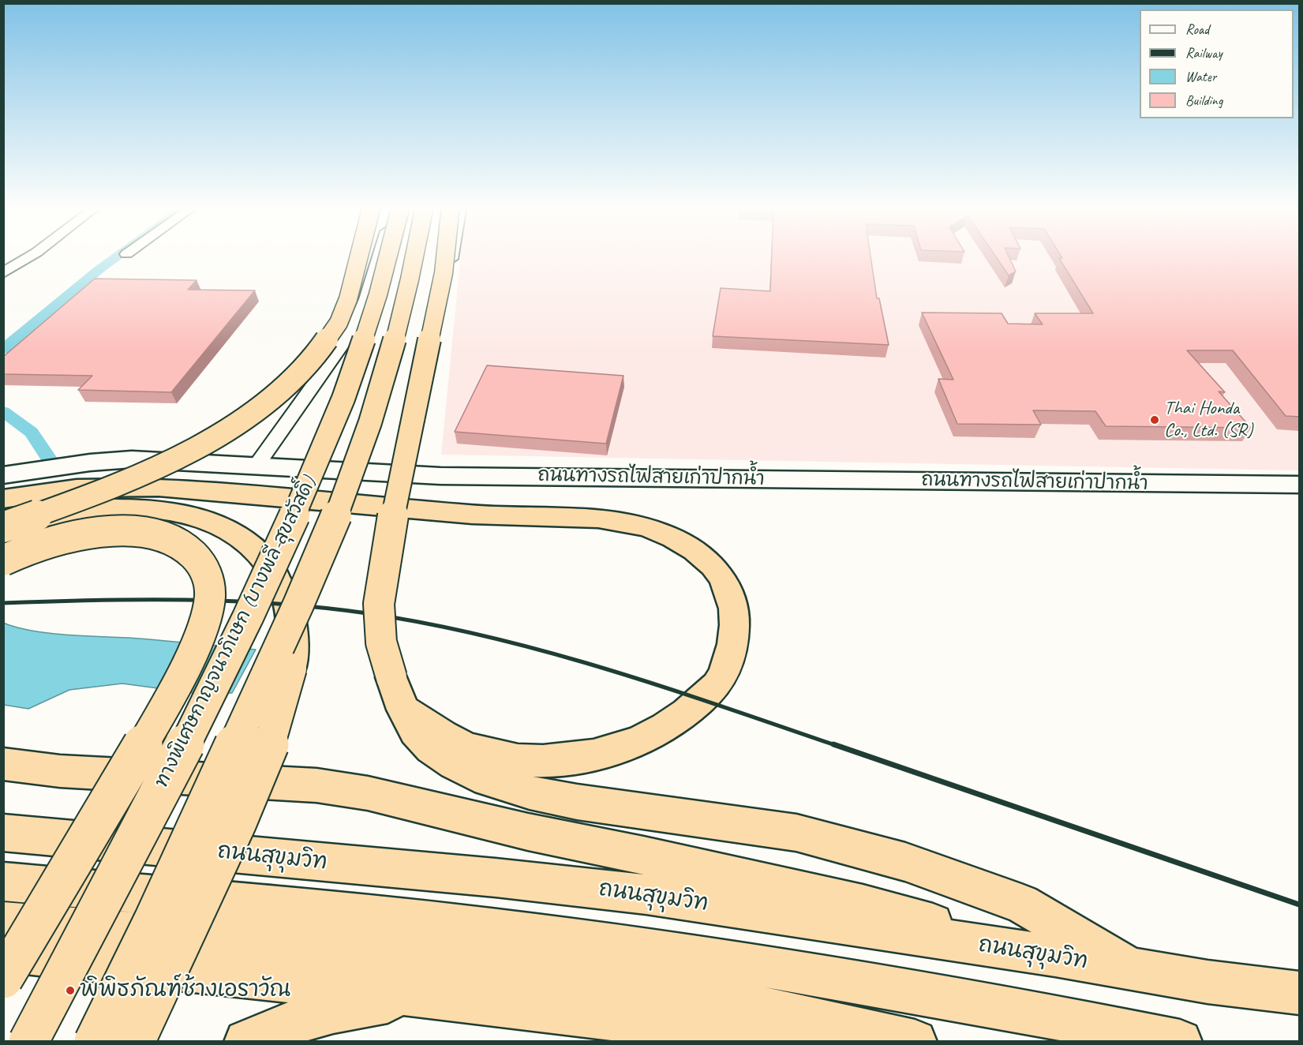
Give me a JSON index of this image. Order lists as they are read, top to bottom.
{
  "streets": {
    "highway": ["ทางพิเศษกาญจนาภิเษก (บางพลี-สุขสวัสดิ์)", "ถนนสุขุมวิท"],
    "main road": ["ถนนทางรถไฟสายเก่าปากน้ำ"]
  },
  "places": ["Thai Honda Co., Ltd. (SR)", "พิพิธภัณฑ์ช้างเอราวัณ"],
  "legend": [
    "Road",
    "Railway",
    "Water",
    "Building"
  ]
}
